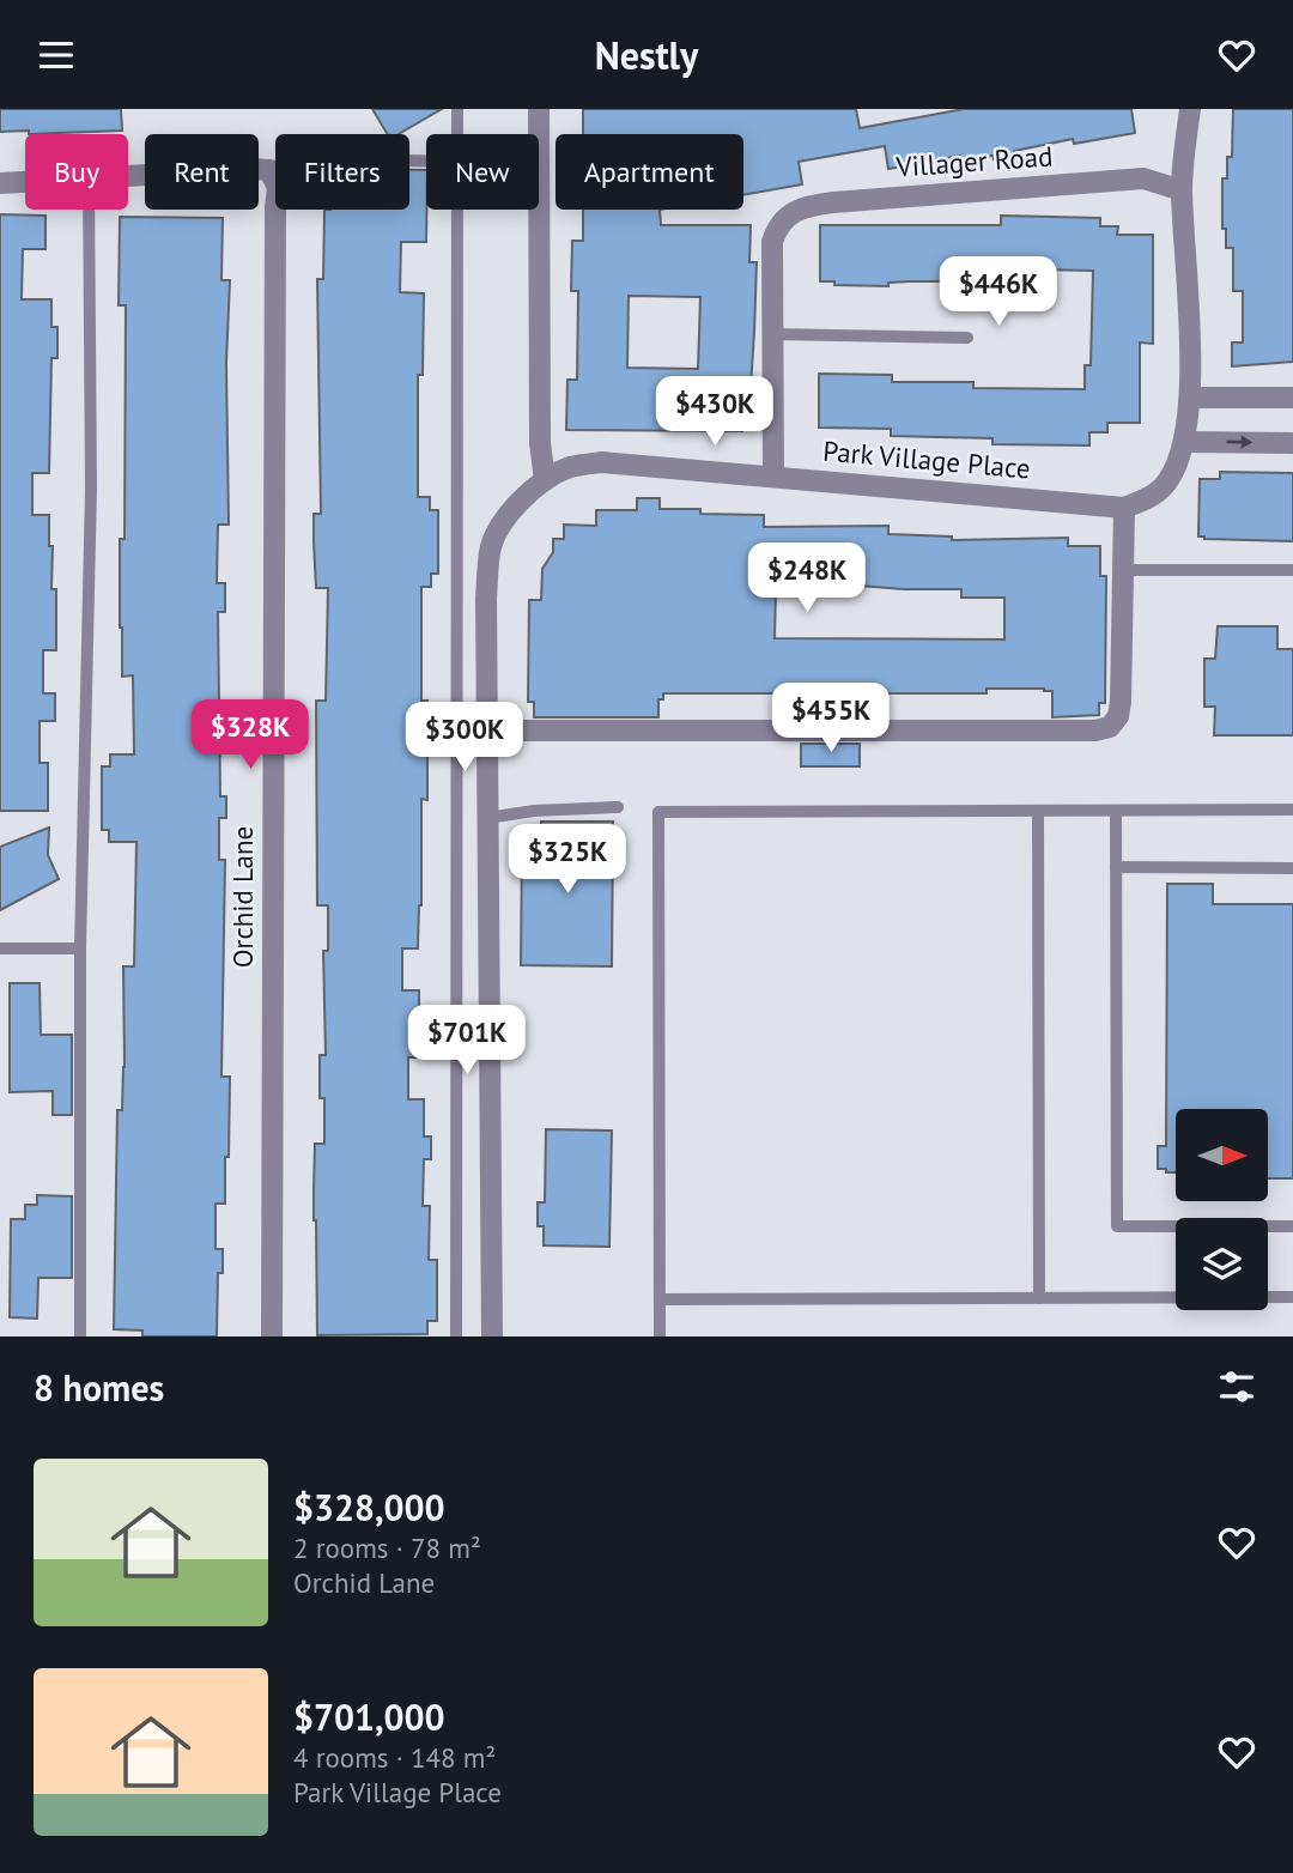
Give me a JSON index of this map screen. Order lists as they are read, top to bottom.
{
  "streets": {
    "street": ["Villager Road", "Park Village Place", "Orchid Lane"]
  },
  "crossings": [
    ["Villager Road", "Park Village Place"]
  ],
  "north": "right",
  "page": {
    "header": "Nestly",
    "chip": [
      "Buy",
      "Rent",
      "Filters",
      "New",
      "Apartment"
    ],
    "price": [
      "$446K",
      "$430K",
      "$248K",
      "$455K",
      "$328K",
      "$300K",
      "$325K",
      "$701K"
    ],
    "heading": "8 homes",
    "list": [
      {
        "name": "$328,000",
        "note": "2 rooms · 78 m² · Orchid Lane"
      },
      {
        "name": "$701,000",
        "note": "4 rooms · 148 m² · Park Village Place"
      }
    ]
  }
}
